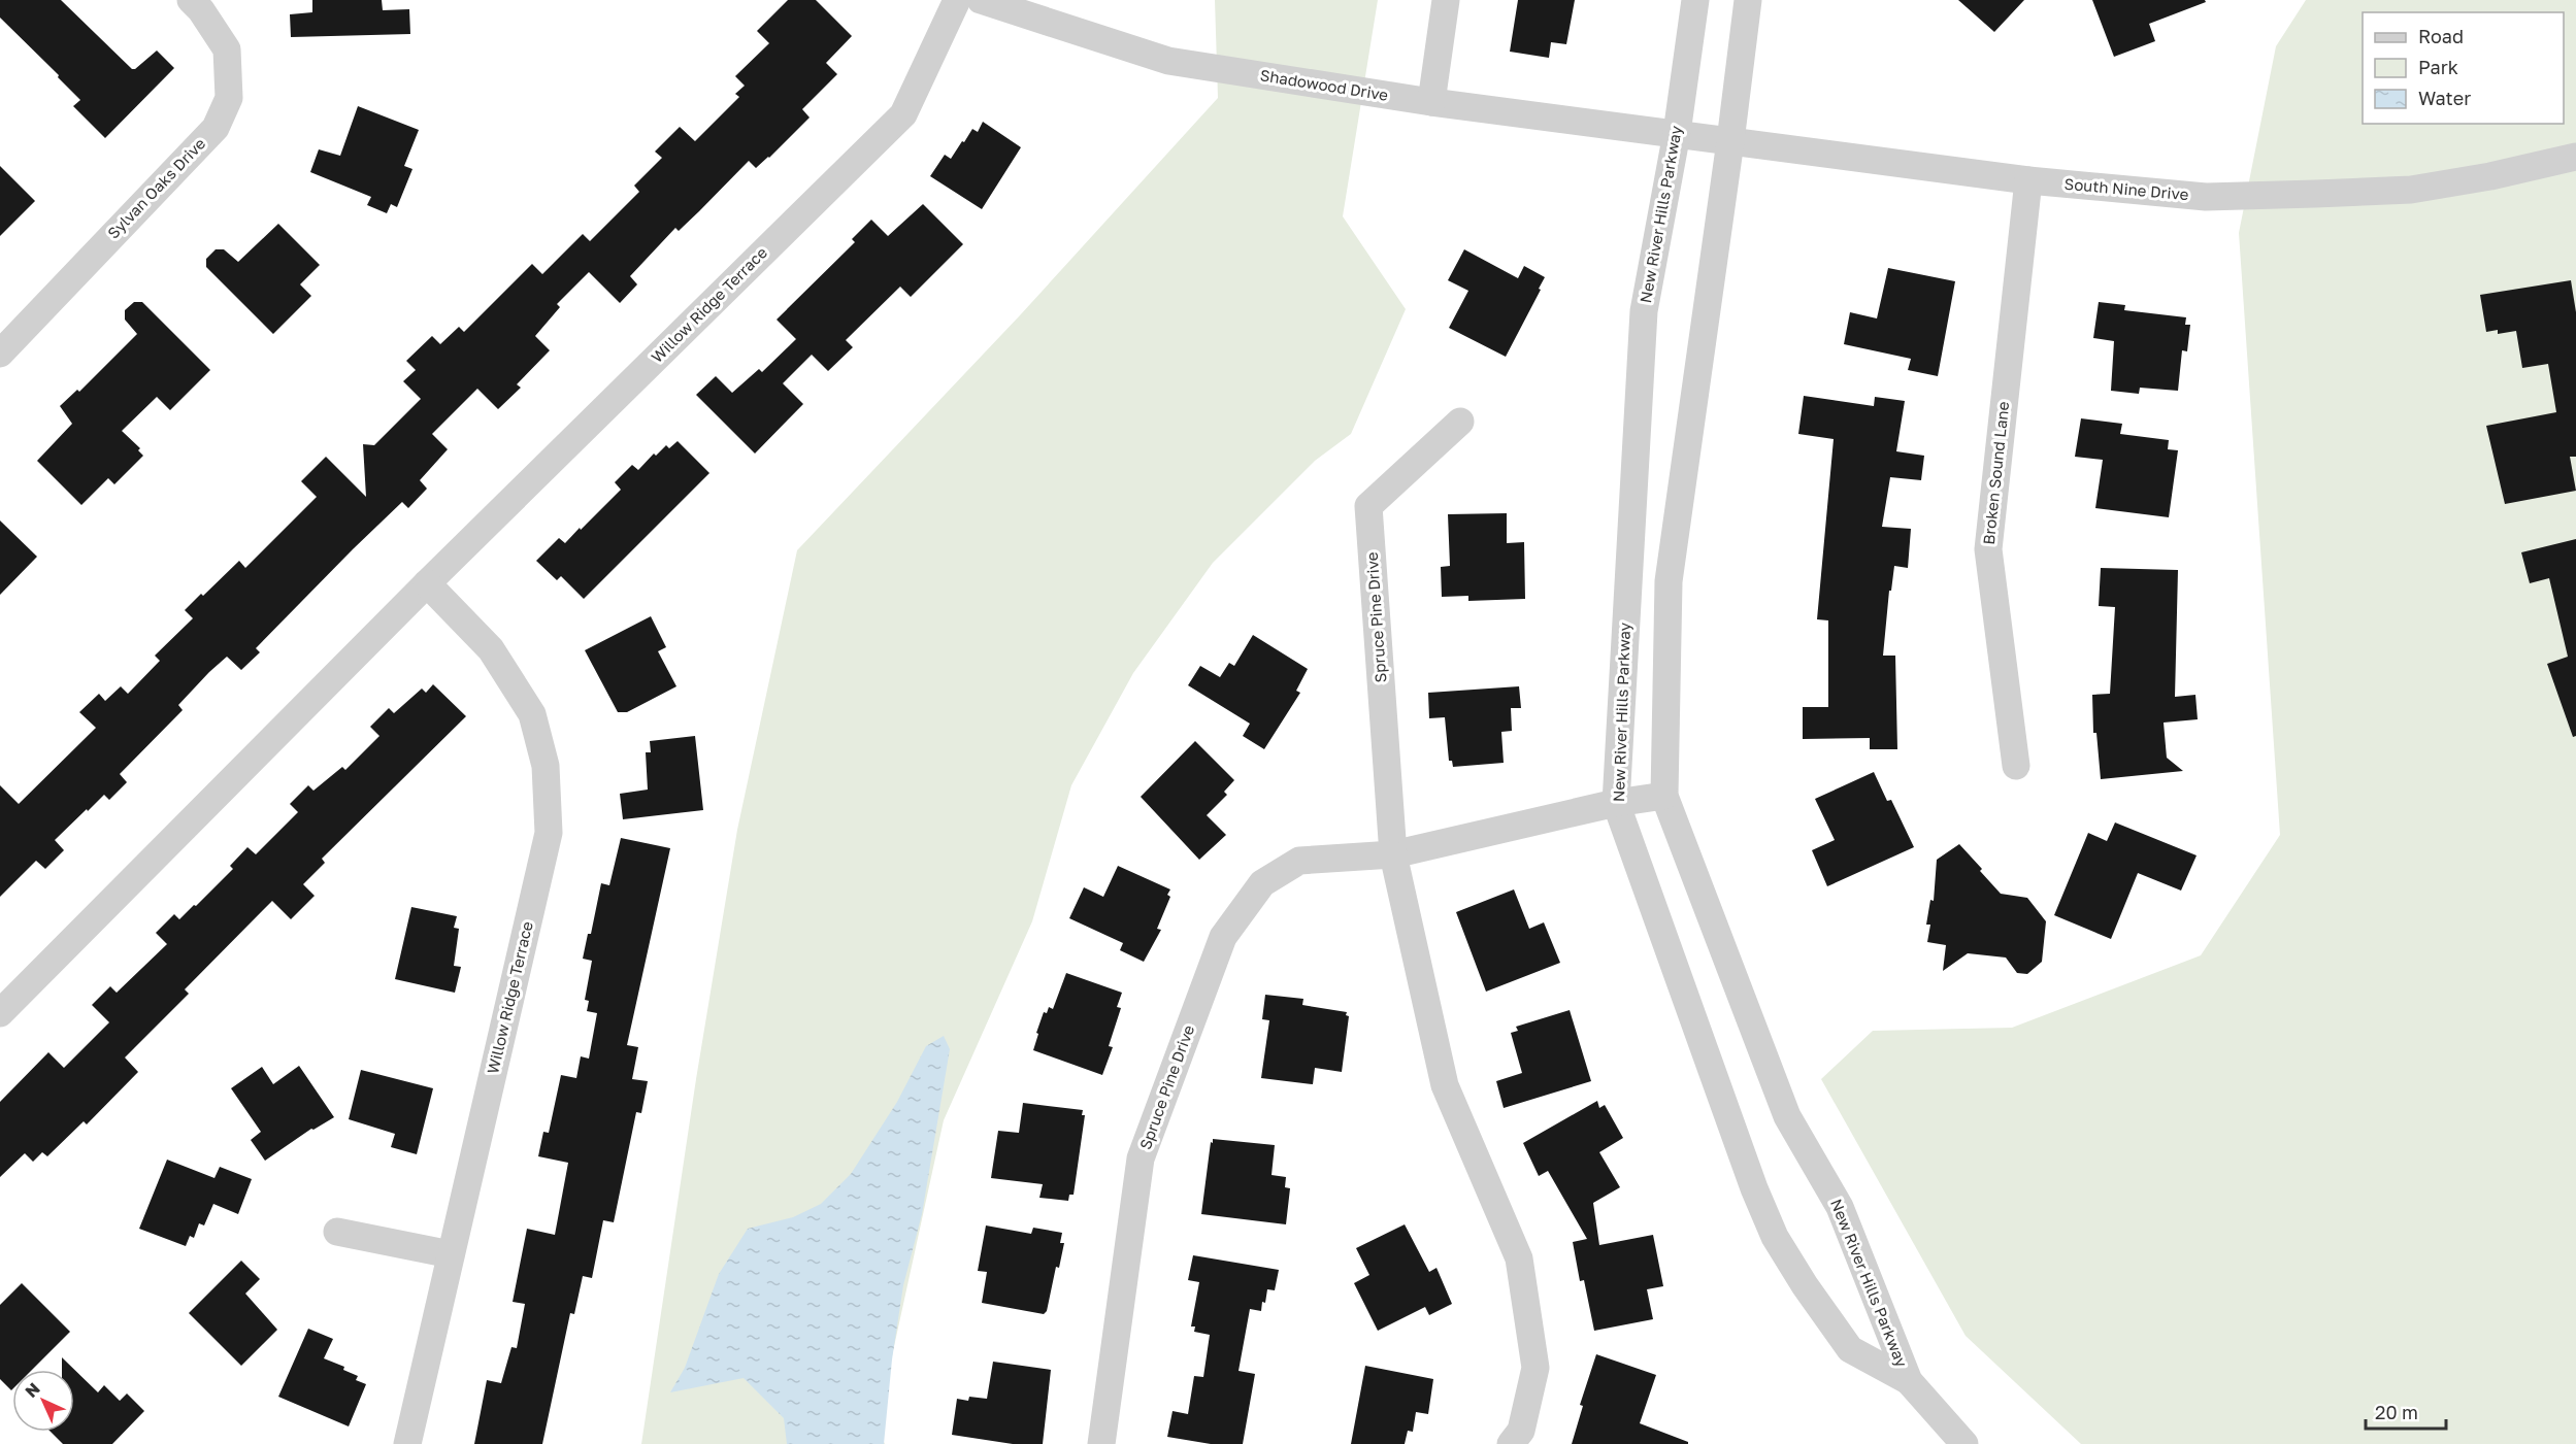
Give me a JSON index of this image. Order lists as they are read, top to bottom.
{
  "streets": {
    "street": [
      "Shadowood Drive",
      "Sylvan Oaks Drive",
      "South Nine Drive",
      "New River Hills Parkway",
      "Willow Ridge Terrace",
      "Broken Sound Lane",
      "Spruce Pine Drive"
    ]
  },
  "crossings": [
    ["Shadowood Drive", "South Nine Drive"],
    ["Shadowood Drive", "New River Hills Parkway"],
    ["South Nine Drive", "New River Hills Parkway"],
    ["South Nine Drive", "Broken Sound Lane"],
    ["New River Hills Parkway", "Spruce Pine Drive"]
  ],
  "legend": ["Road", "Park", "Water"],
  "scale_bar": "20 m",
  "north": "top left"
}
